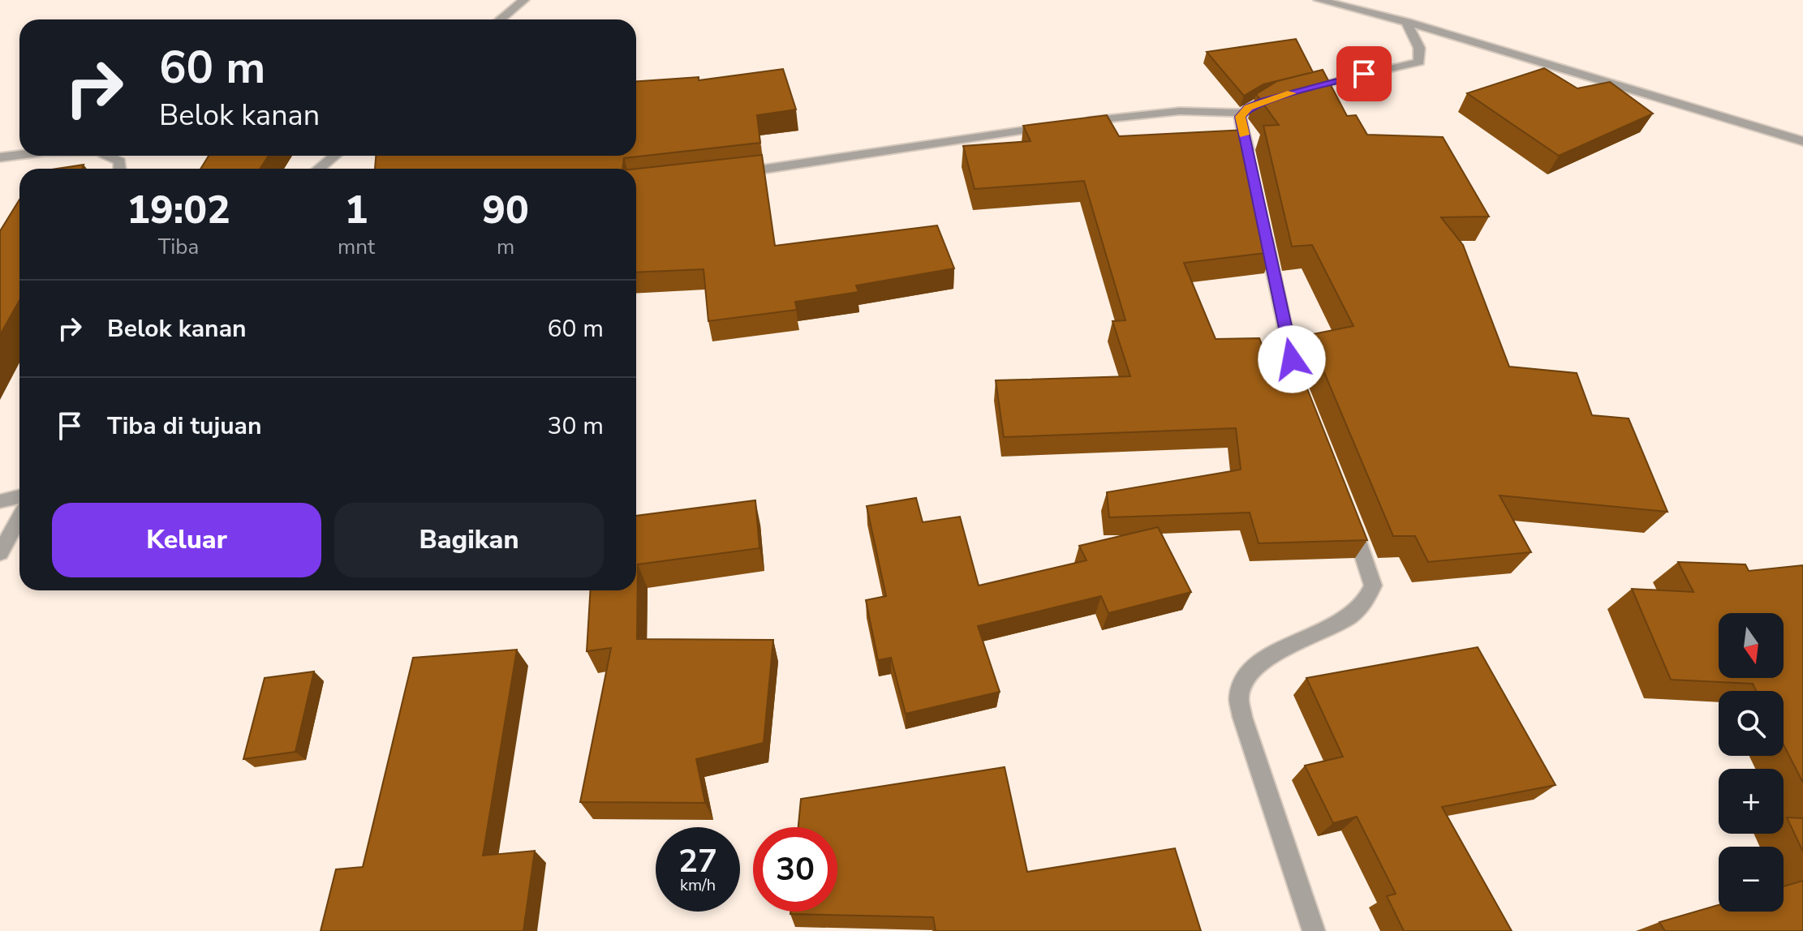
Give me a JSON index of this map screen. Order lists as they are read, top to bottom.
{
  "north": "bottom",
  "page": {
    "turn": ["60 m", "Belok kanan"],
    "eta": [
      "19:02",
      "Tiba",
      "1",
      "mnt",
      "90",
      "m"
    ],
    "list": [
      {
        "name": "Belok kanan",
        "value": "60 m"
      },
      {
        "name": "Tiba di tujuan",
        "value": "30 m"
      }
    ],
    "buttons": ["Keluar", "Bagikan"],
    "map_buttons": ["+", "−"],
    "speed": "27 km/h",
    "limit": "30"
  }
}
